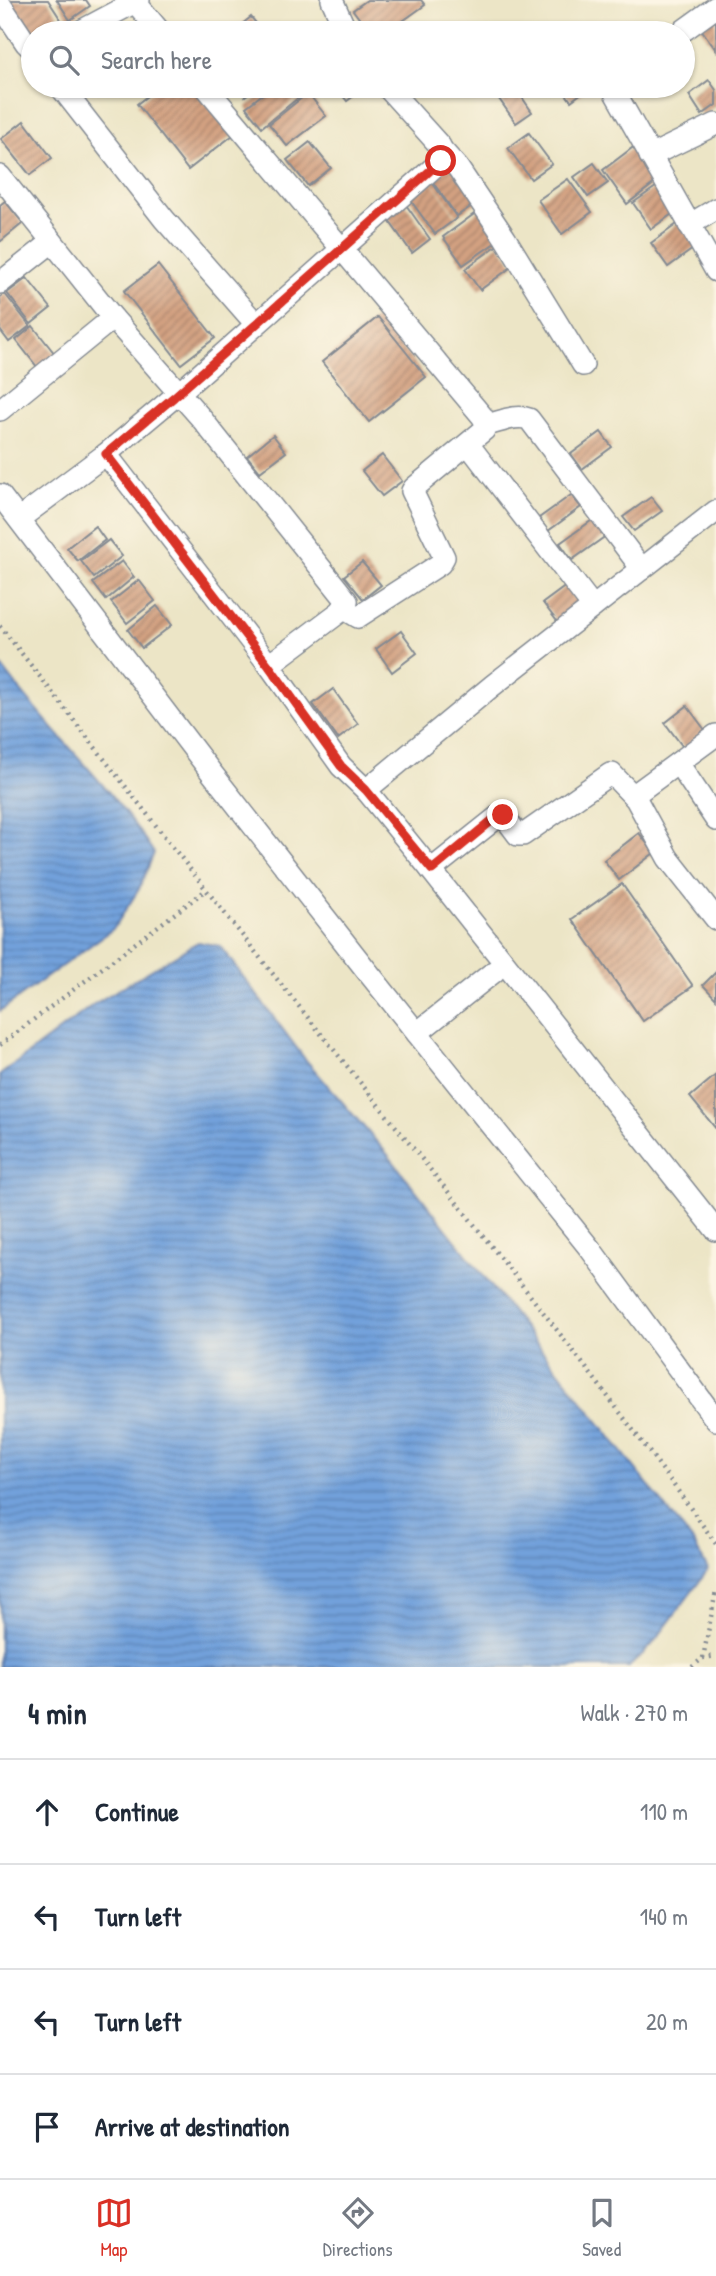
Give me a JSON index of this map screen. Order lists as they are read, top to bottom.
{
  "page": {
    "search": "Search here",
    "heading": ["4 min", "Walk · 270 m"],
    "list": [
      ["Continue", "110 m"],
      ["Turn left", "140 m"],
      ["Turn left", "20 m"],
      "Arrive at destination"
    ],
    "nav": ["Map", "Directions", "Saved"]
  }
}
